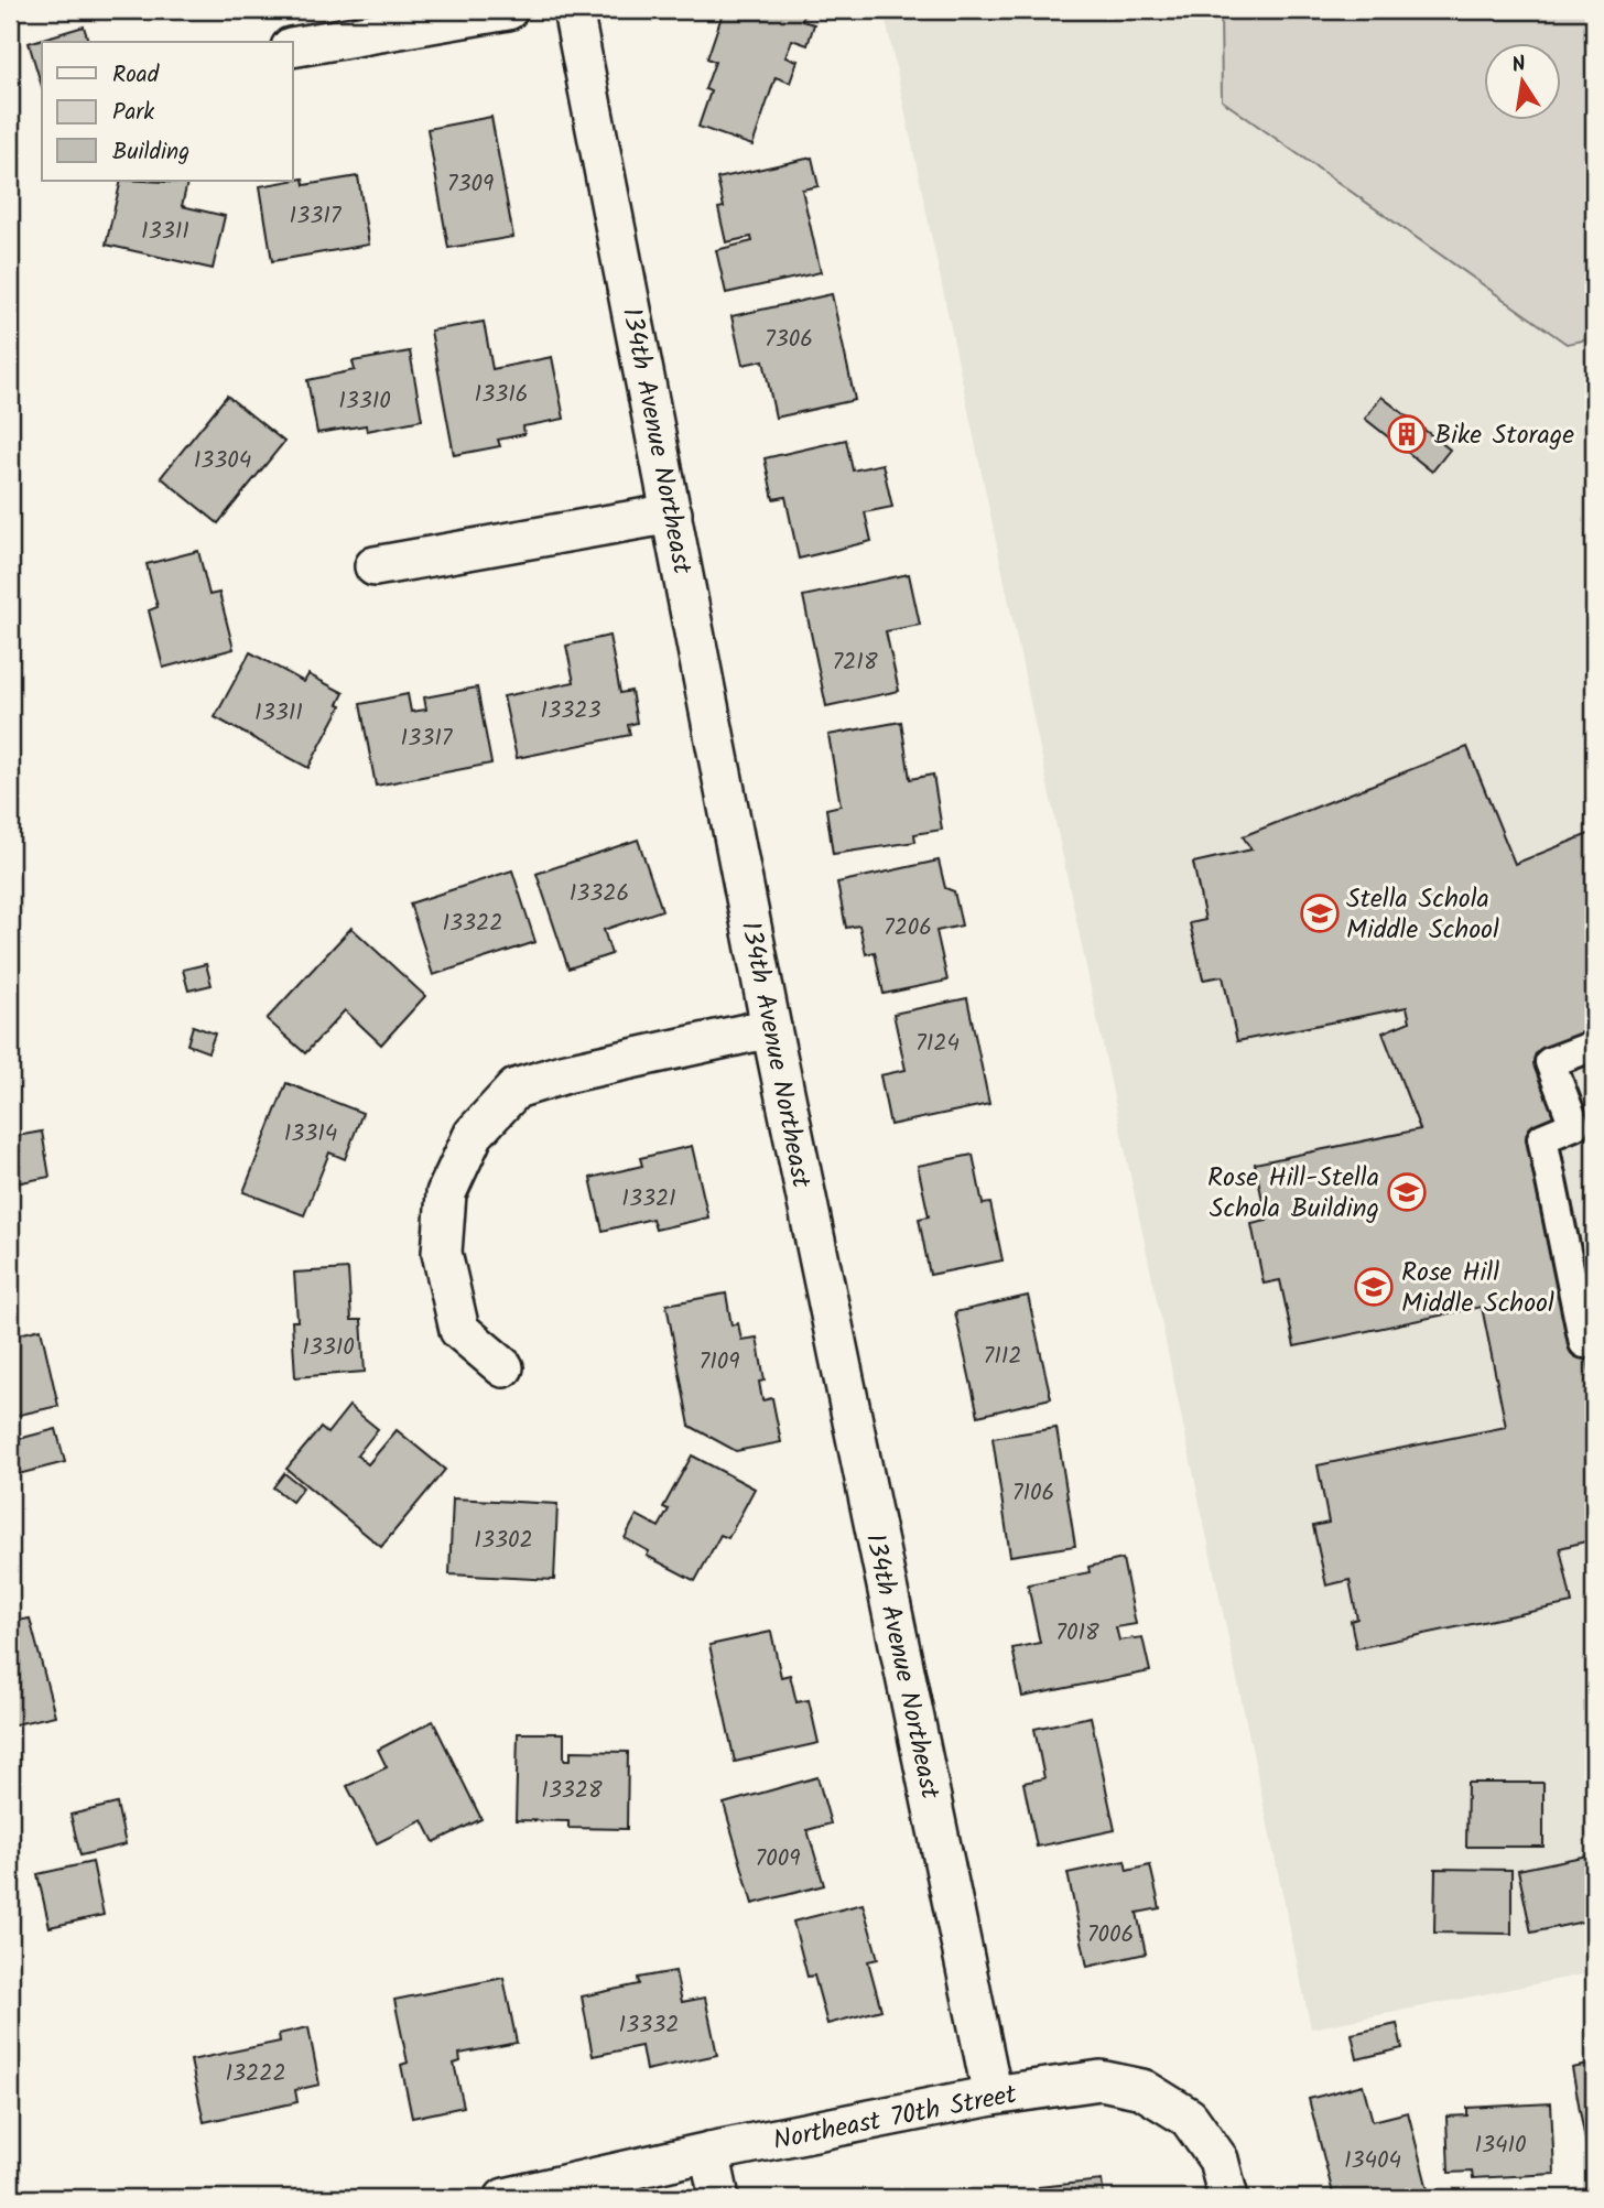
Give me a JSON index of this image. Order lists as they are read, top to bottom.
{
  "streets": {
    "street": ["134th Avenue Northeast", "Northeast 70th Street"]
  },
  "crossings": [
    ["134th Avenue Northeast", "Northeast 70th Street"]
  ],
  "places": {
    "building": ["Bike Storage"],
    "school or university": ["Stella Schola Middle School", "Rose Hill-Stella Schola Building", "Rose Hill Middle School"]
  },
  "house_numbers": [
    "7309",
    "13317",
    "13311",
    "7306",
    "13316",
    "13310",
    "13304",
    "7218",
    "13323",
    "13311",
    "13317",
    "13326",
    "13322",
    "7206",
    "7124",
    "13314",
    "13321",
    "13310",
    "7112",
    "7109",
    "7106",
    "13302",
    "7018",
    "13328",
    "7009",
    "7006",
    "13332",
    "13222",
    "13410",
    "13404"
  ],
  "legend": ["Road", "Park", "Building"],
  "north": "top"
}
